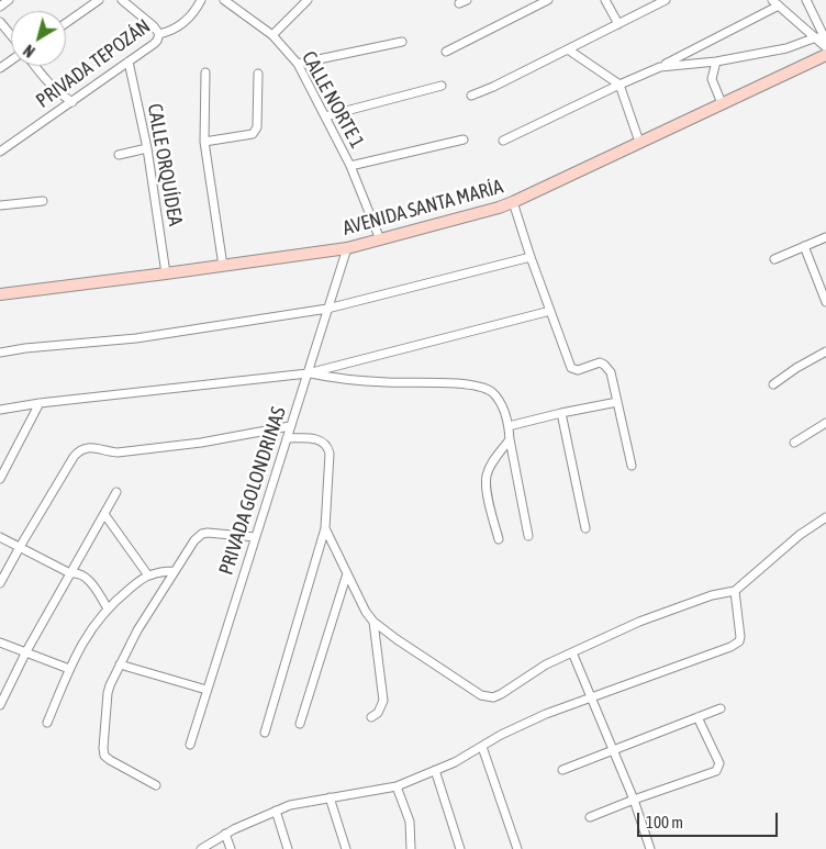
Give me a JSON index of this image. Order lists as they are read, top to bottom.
{
  "streets": {
    "main road": ["AVENIDA SANTA MARÍA"],
    "street": [
      "PRIVADA TEPOZÁN",
      "CALLE NORTE 1",
      "CALLE ORQUÍDEA",
      "PRIVADA GOLONDRINAS"
    ]
  },
  "crossings": [
    ["PRIVADA TEPOZÁN", "CALLE ORQUÍDEA"],
    ["CALLE NORTE 1", "AVENIDA SANTA MARÍA"],
    ["CALLE ORQUÍDEA", "AVENIDA SANTA MARÍA"],
    ["AVENIDA SANTA MARÍA", "PRIVADA GOLONDRINAS"]
  ],
  "scale_bar": "100 m",
  "north": "bottom left"
}
